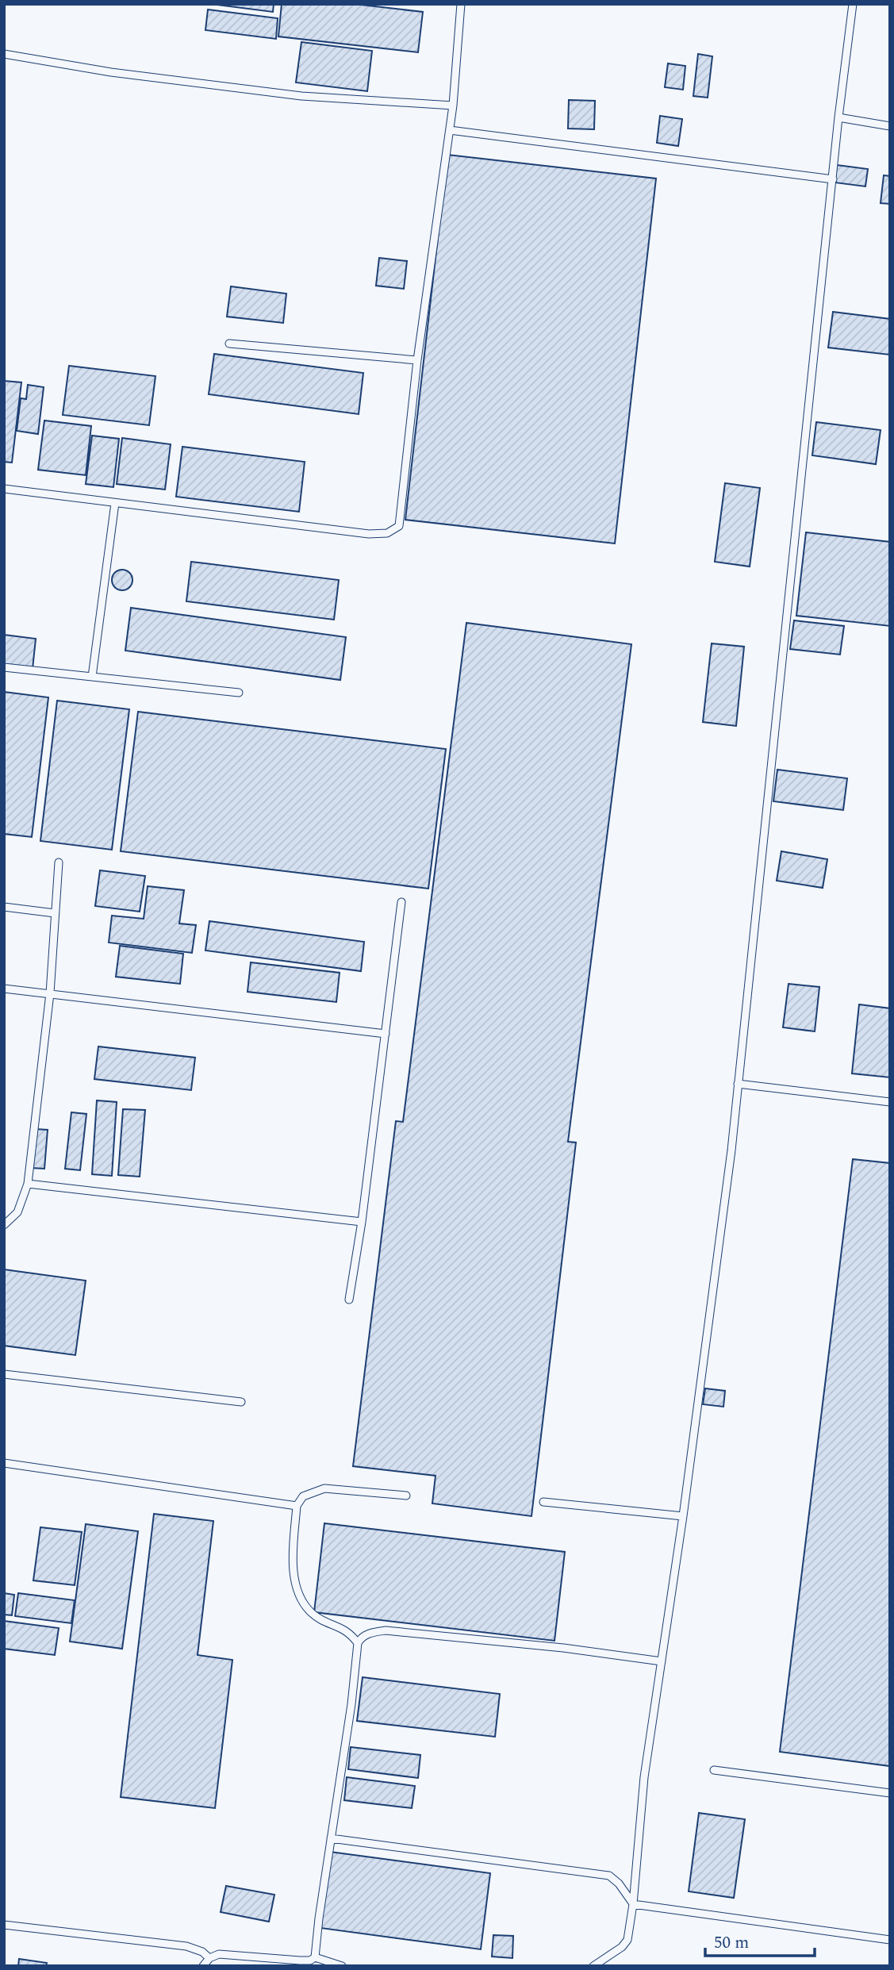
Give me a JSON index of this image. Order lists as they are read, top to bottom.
{
  "scale_bar": "50 m"
}
